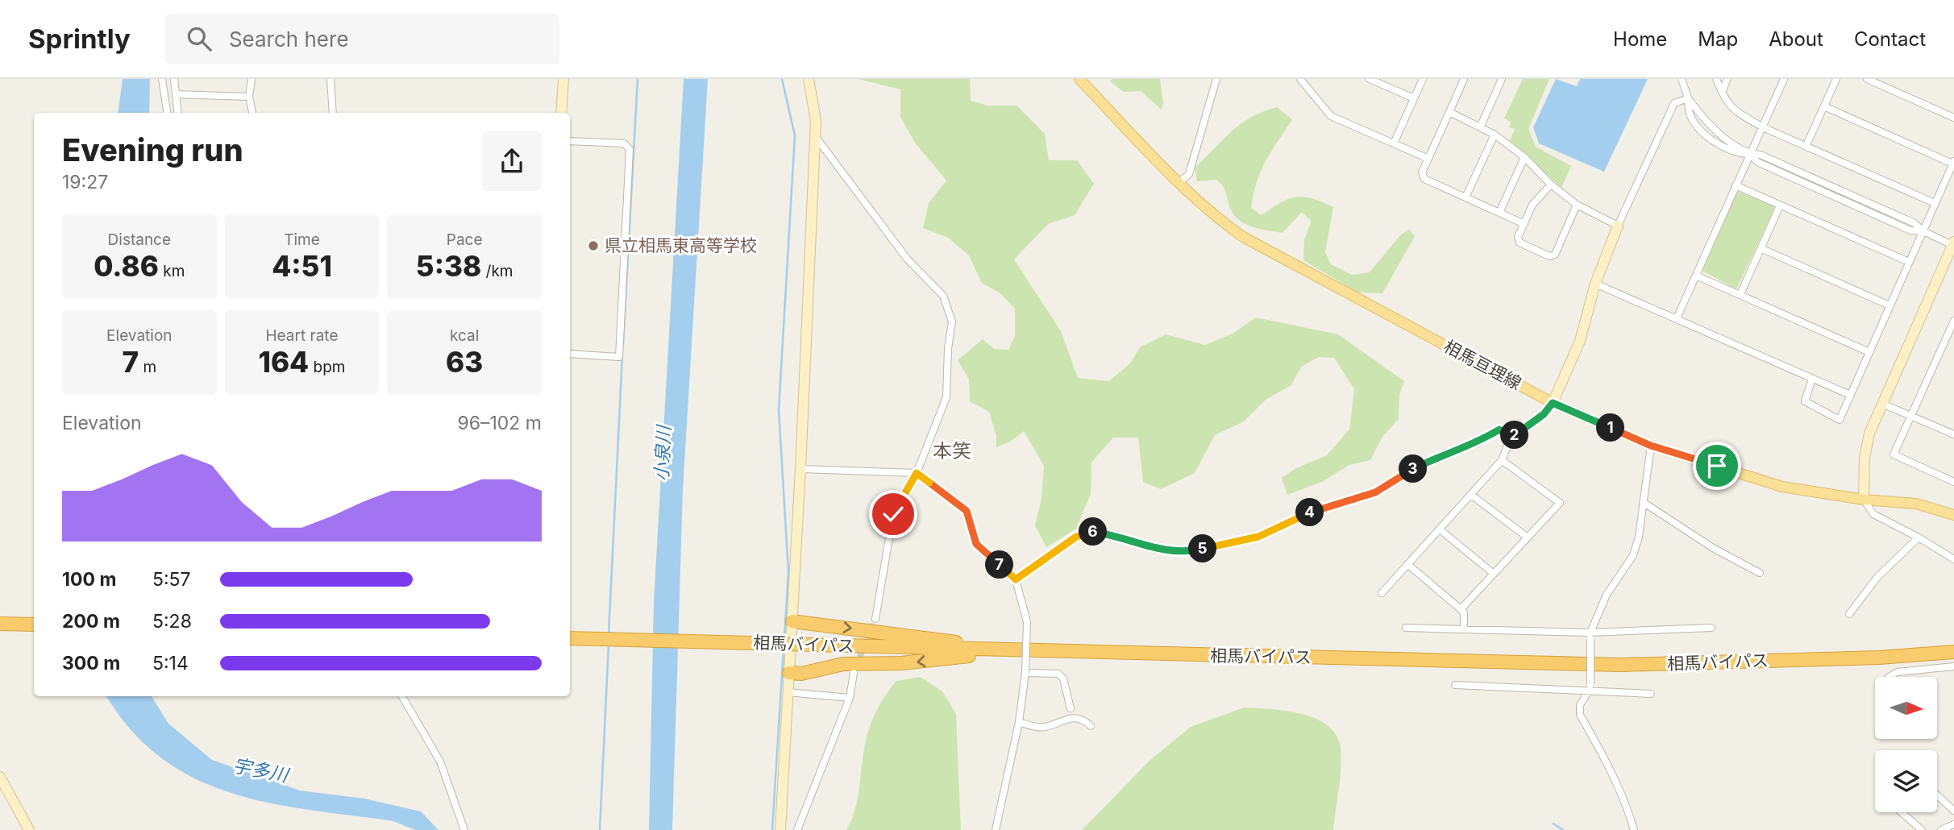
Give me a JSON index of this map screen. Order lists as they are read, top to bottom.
{
  "streets": {
    "highway": ["相馬バイパス"],
    "main road": ["相馬亘理線"]
  },
  "districts": ["本笑"],
  "water": ["小泉川", "宇多川"],
  "places": ["県立相馬東高等学校"],
  "north": "right",
  "page": {
    "header": "Sprintly",
    "search": "Search here",
    "nav": [
      "Home",
      "Map",
      "About",
      "Contact"
    ],
    "heading": ["Evening run", "19:27"],
    "stats": [
      ["Distance", "0.86 km"],
      ["Time", "4:51"],
      ["Pace", "5:38 /km"],
      ["Elevation", "7 m"],
      ["Heart rate", "164 bpm"],
      ["kcal", "63"]
    ],
    "chart": ["Elevation", "96–102 m"],
    "pins": [
      "1",
      "2",
      "3",
      "4",
      "6",
      "5",
      "7"
    ],
    "list": [
      {
        "name": "100 m",
        "note": "5:57"
      },
      {
        "name": "200 m",
        "note": "5:28"
      },
      {
        "name": "300 m",
        "note": "5:14"
      }
    ]
  }
}
